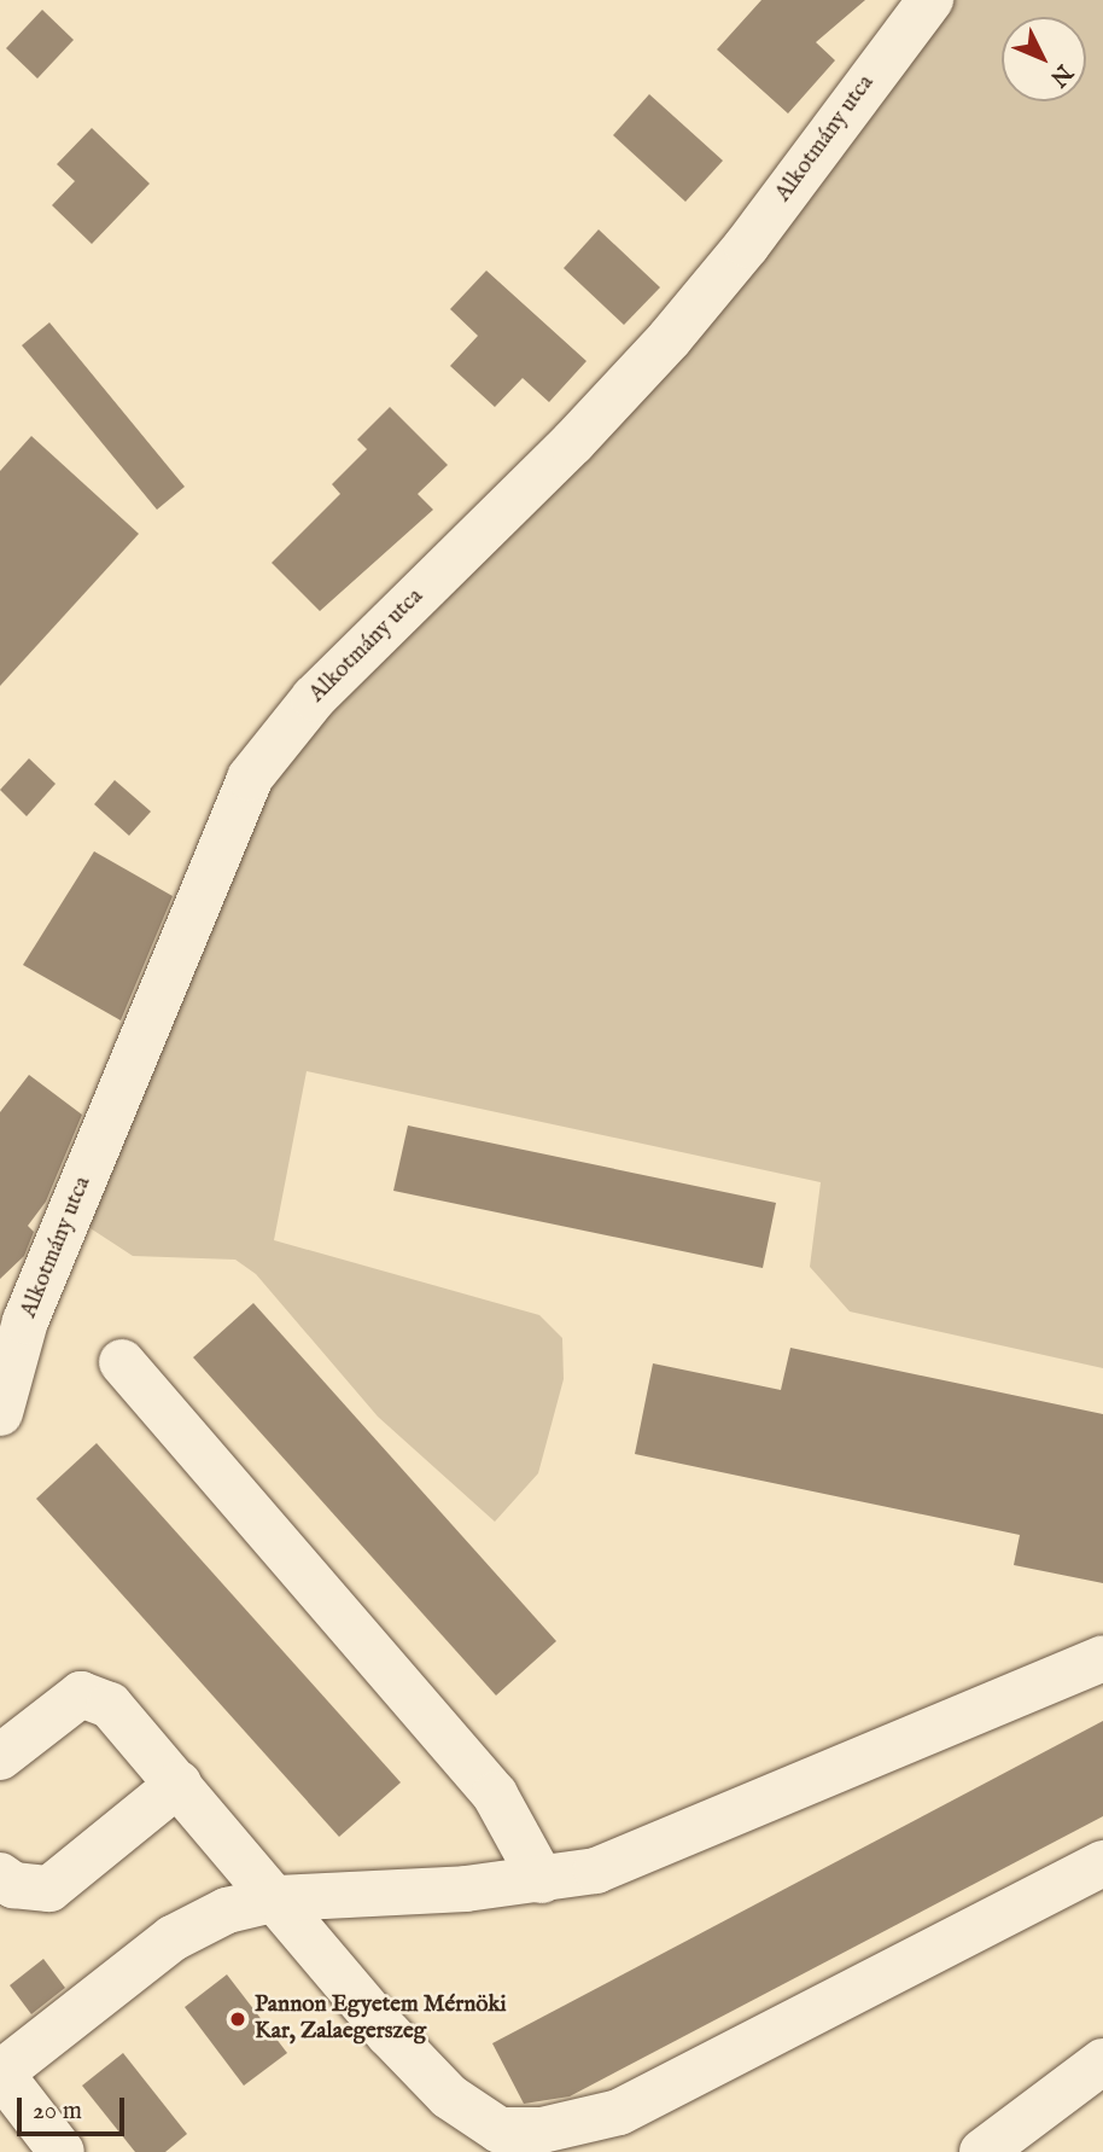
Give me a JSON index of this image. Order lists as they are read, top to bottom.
{
  "streets": {
    "street": ["Alkotmány utca"]
  },
  "places": ["Pannon Egyetem Mérnöki Kar, Zalaegerszeg"],
  "scale_bar": "20 m",
  "north": "bottom right"
}
